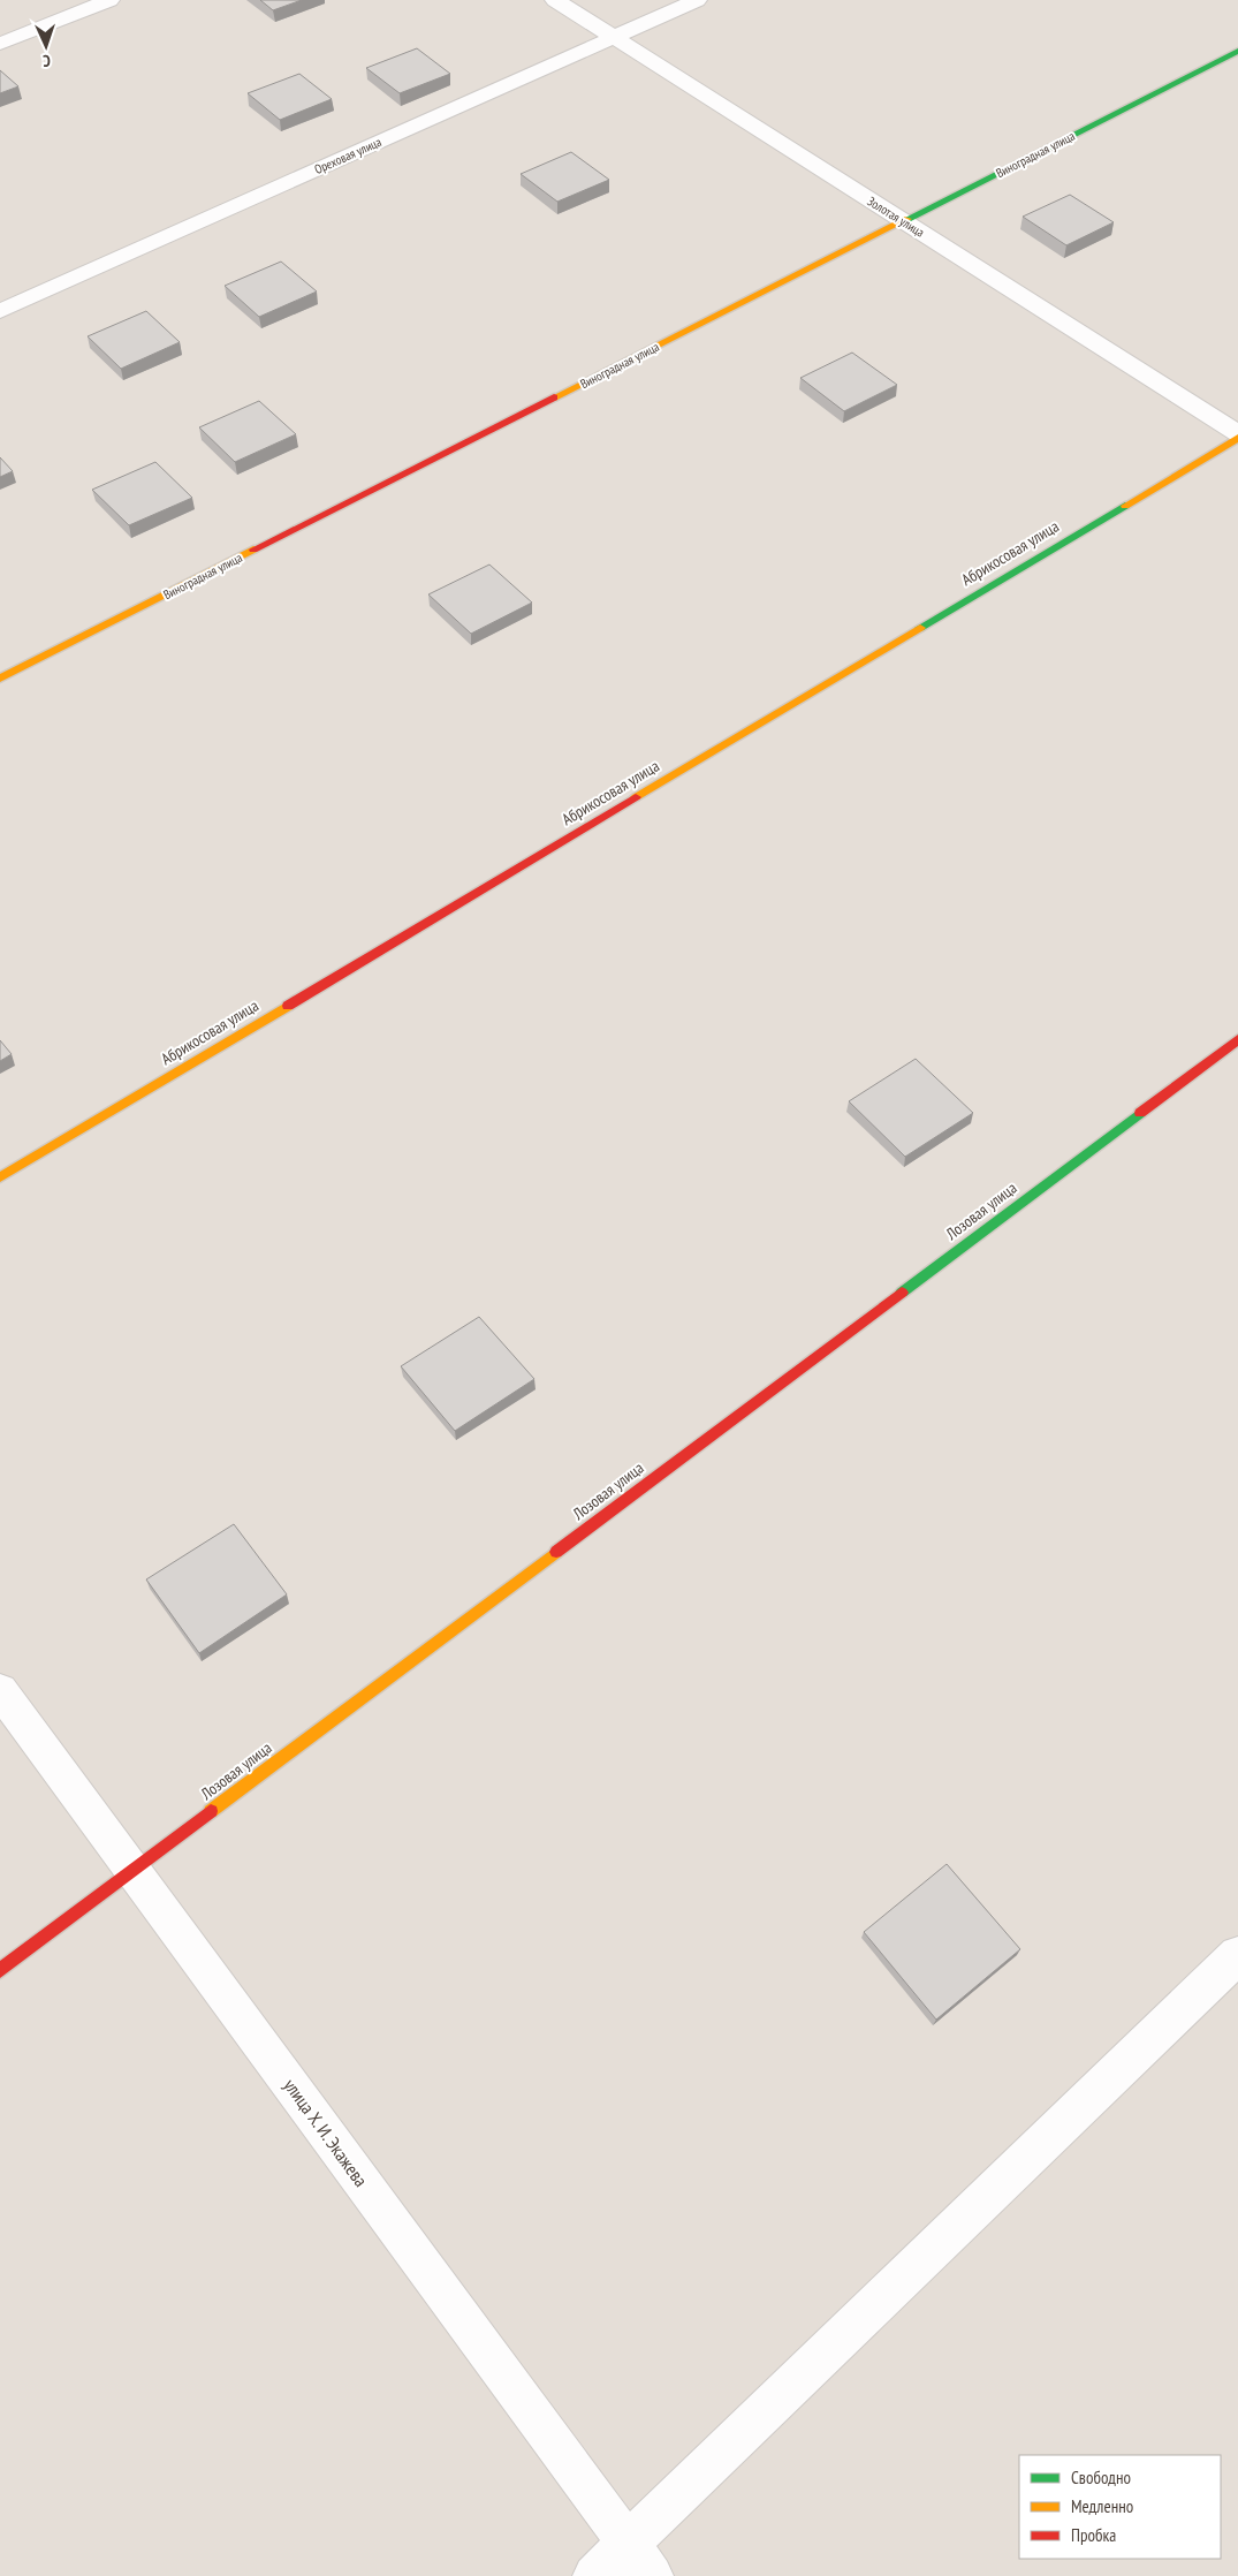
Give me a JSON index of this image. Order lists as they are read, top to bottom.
{
  "streets": {
    "street": [
      "Виноградная улица",
      "Ореховая улица",
      "Золотая улица",
      "Абрикосовая улица",
      "Лозовая улица",
      "улица Х. И. Экажева"
    ]
  },
  "crossings": [
    ["Виноградная улица", "Золотая улица"],
    ["Ореховая улица", "Золотая улица"],
    ["Лозовая улица", "улица Х. И. Экажева"]
  ],
  "legend": ["Свободно", "Медленно", "Пробка"],
  "north": "bottom"
}
